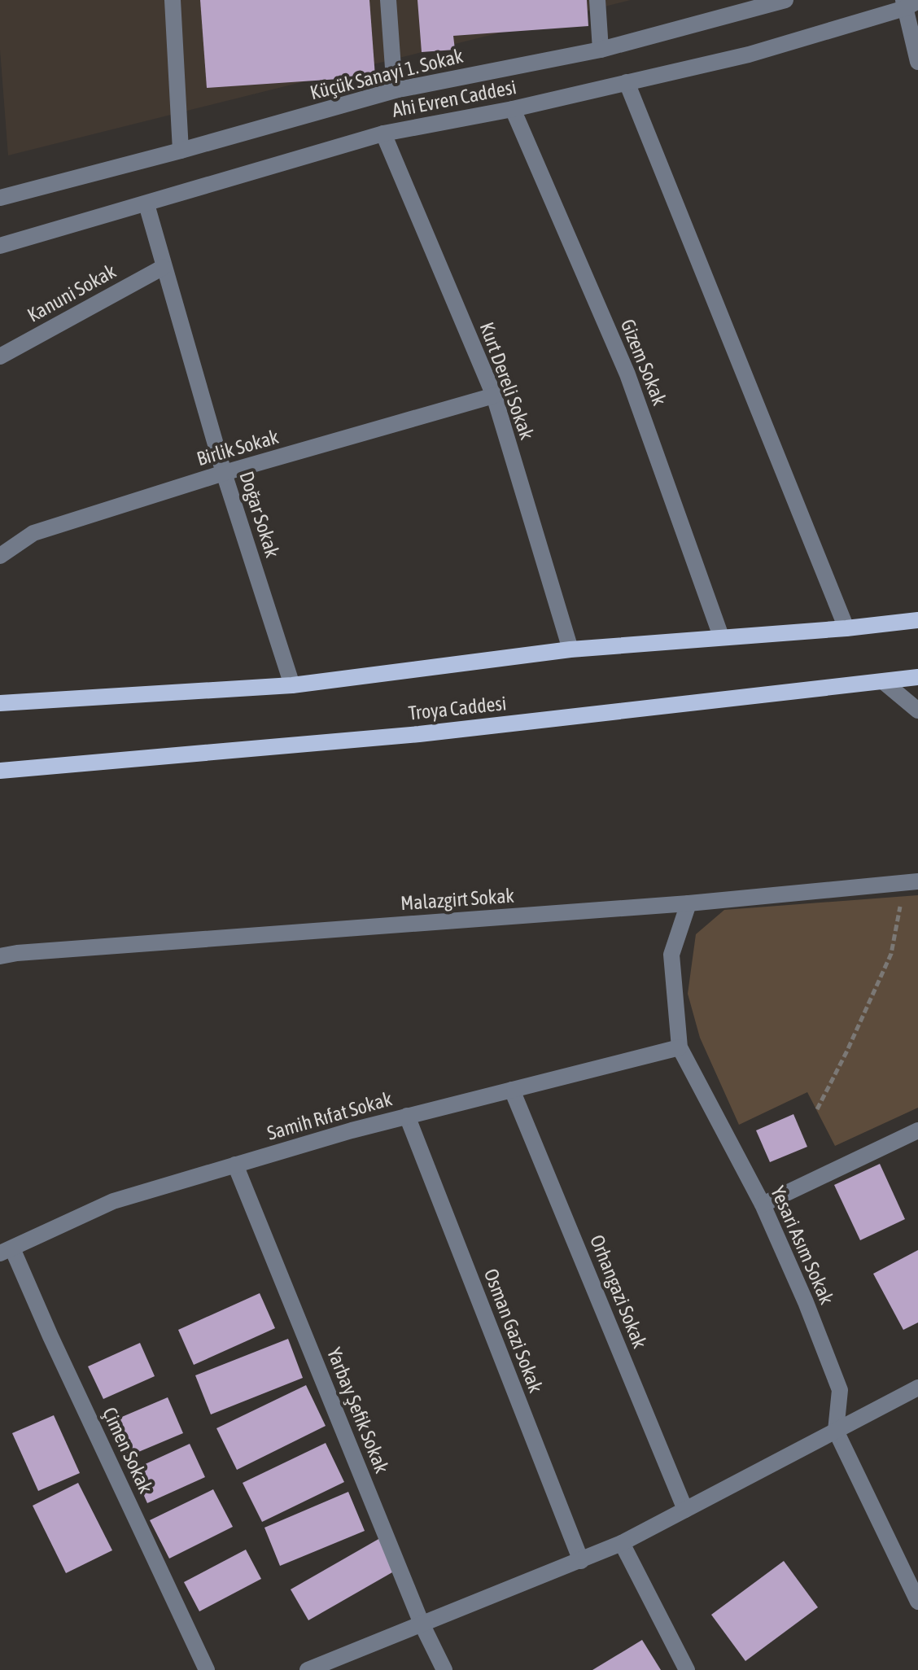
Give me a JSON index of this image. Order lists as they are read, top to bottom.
{
  "streets": {
    "main road": ["Troya Caddesi"],
    "street": [
      "Küçük Sanayi 1. Sokak",
      "Ahi Evren Caddesi",
      "Kanuni Sokak",
      "Gizem Sokak",
      "Kurt Dereli Sokak",
      "Birlik Sokak",
      "Doğar Sokak",
      "Malazgirt Sokak",
      "Samih Rıfat Sokak",
      "Yesari Asım Sokak",
      "Orhangazi Sokak",
      "Osman Gazi Sokak",
      "Yarbay Şefik Sokak",
      "Çimen Sokak"
    ]
  },
  "crossings": [
    ["Ahi Evren Caddesi", "Gizem Sokak"],
    ["Ahi Evren Caddesi", "Kurt Dereli Sokak"],
    ["Ahi Evren Caddesi", "Doğar Sokak"],
    ["Kanuni Sokak", "Doğar Sokak"],
    ["Kurt Dereli Sokak", "Birlik Sokak"],
    ["Birlik Sokak", "Doğar Sokak"],
    ["Malazgirt Sokak", "Yesari Asım Sokak"],
    ["Samih Rıfat Sokak", "Yesari Asım Sokak"],
    ["Samih Rıfat Sokak", "Orhangazi Sokak"],
    ["Samih Rıfat Sokak", "Osman Gazi Sokak"],
    ["Samih Rıfat Sokak", "Yarbay Şefik Sokak"],
    ["Samih Rıfat Sokak", "Çimen Sokak"]
  ]
}
